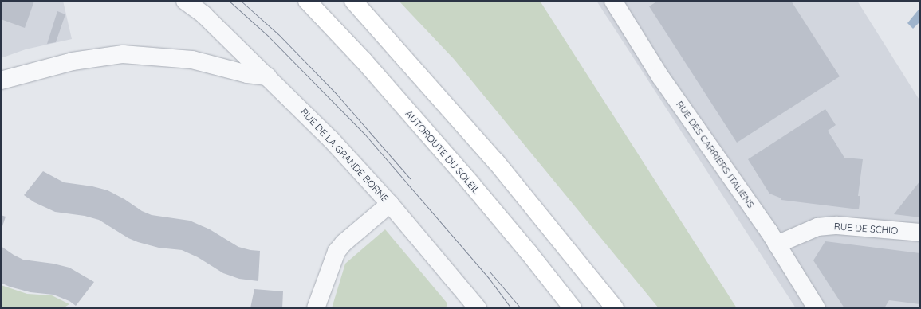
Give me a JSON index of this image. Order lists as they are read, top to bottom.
{
  "streets": {
    "highway": ["AUTOROUTE DU SOLEIL"],
    "street": ["RUE DES CARRIERS ITALIENS", "RUE DE LA GRANDE BORNE", "RUE DE SCHIO"]
  },
  "crossings": [
    ["RUE DES CARRIERS ITALIENS", "RUE DE SCHIO"]
  ]
}
